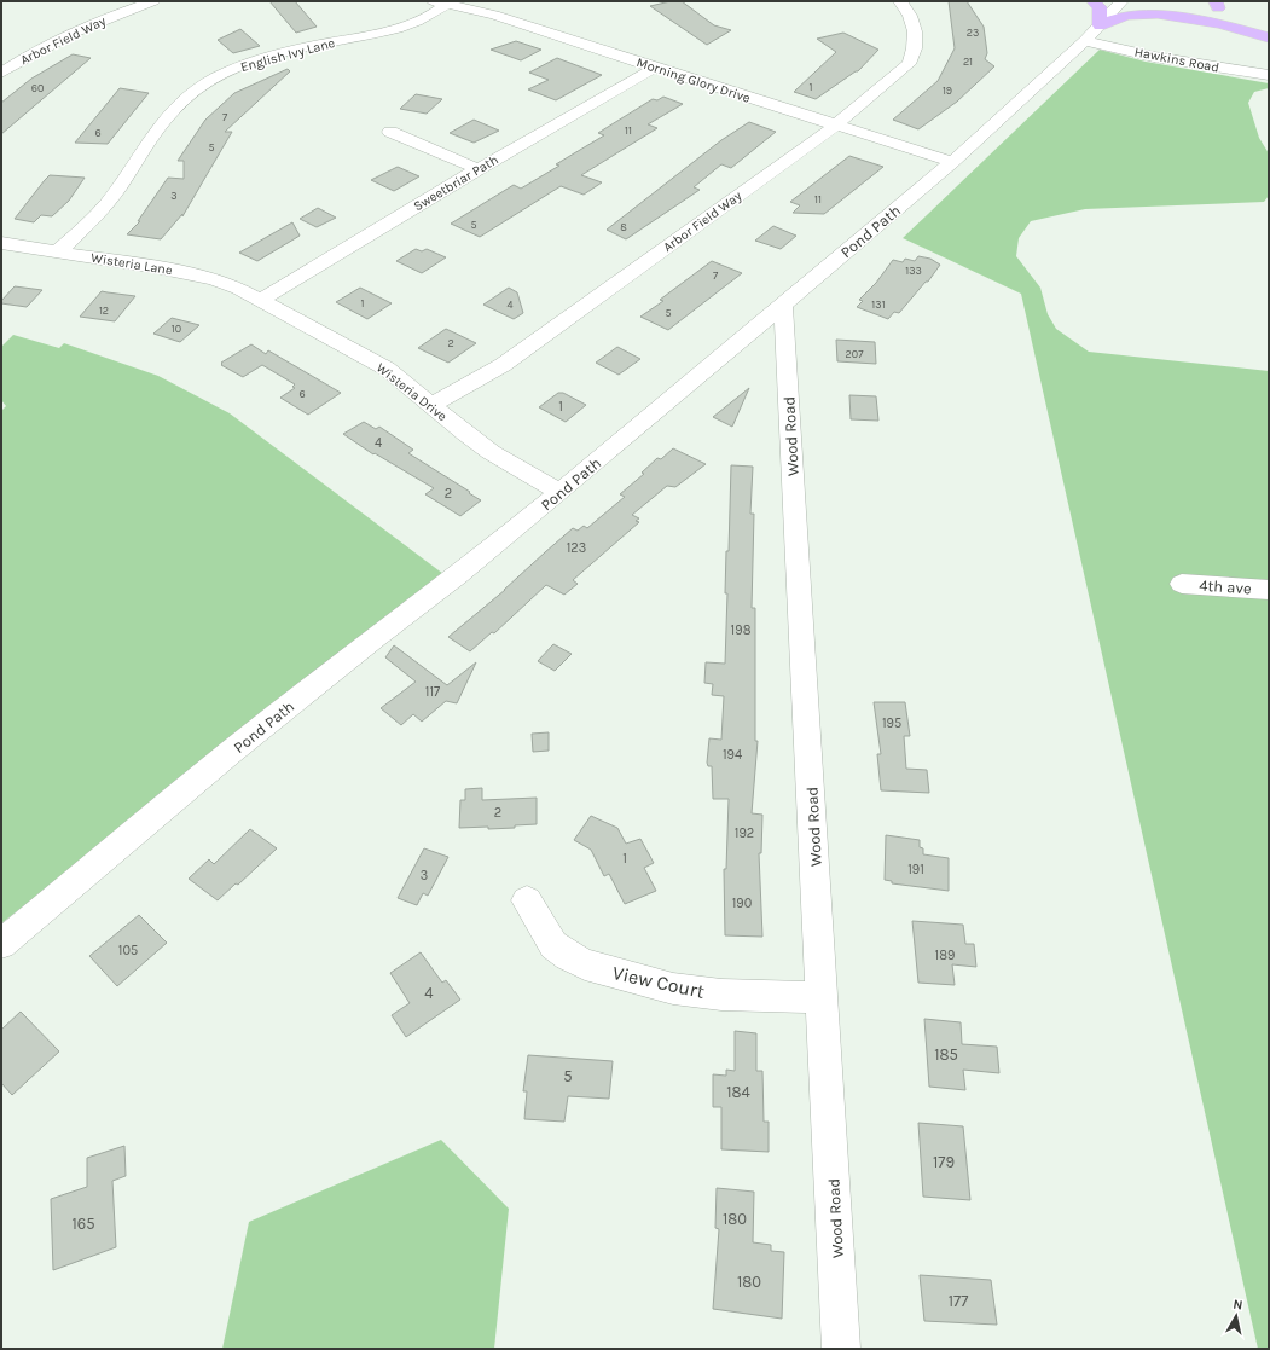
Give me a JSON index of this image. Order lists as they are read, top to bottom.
{
  "streets": {
    "street": [
      "Arbor Field Way",
      "English Ivy Lane",
      "Hawkins Road",
      "Morning Glory Drive",
      "Sweetbriar Path",
      "Pond Path",
      "Wisteria Lane",
      "Wisteria Drive",
      "Wood Road",
      "4th ave",
      "View Court"
    ]
  },
  "crossings": [
    ["Arbor Field Way", "Morning Glory Drive"],
    ["Arbor Field Way", "Wisteria Drive"],
    ["English Ivy Lane", "Morning Glory Drive"],
    ["English Ivy Lane", "Wisteria Lane"],
    ["Hawkins Road", "Pond Path"],
    ["Morning Glory Drive", "Sweetbriar Path"],
    ["Morning Glory Drive", "Pond Path"],
    ["Sweetbriar Path", "Wisteria Lane"],
    ["Sweetbriar Path", "Wisteria Drive"],
    ["Pond Path", "Wisteria Drive"],
    ["Pond Path", "Wood Road"],
    ["Wisteria Lane", "Wisteria Drive"],
    ["Wood Road", "View Court"]
  ],
  "house_numbers": [
    "23",
    "21",
    "1",
    "60",
    "19",
    "7",
    "11",
    "6",
    "5",
    "3",
    "11",
    "5",
    "8",
    "133",
    "7",
    "1",
    "4",
    "131",
    "12",
    "5",
    "10",
    "2",
    "207",
    "6",
    "1",
    "4",
    "2",
    "123",
    "198",
    "117",
    "195",
    "194",
    "2",
    "192",
    "1",
    "191",
    "3",
    "190",
    "105",
    "189",
    "4",
    "185",
    "5",
    "184",
    "179",
    "180",
    "165",
    "180",
    "177"
  ],
  "north": "top"
}
